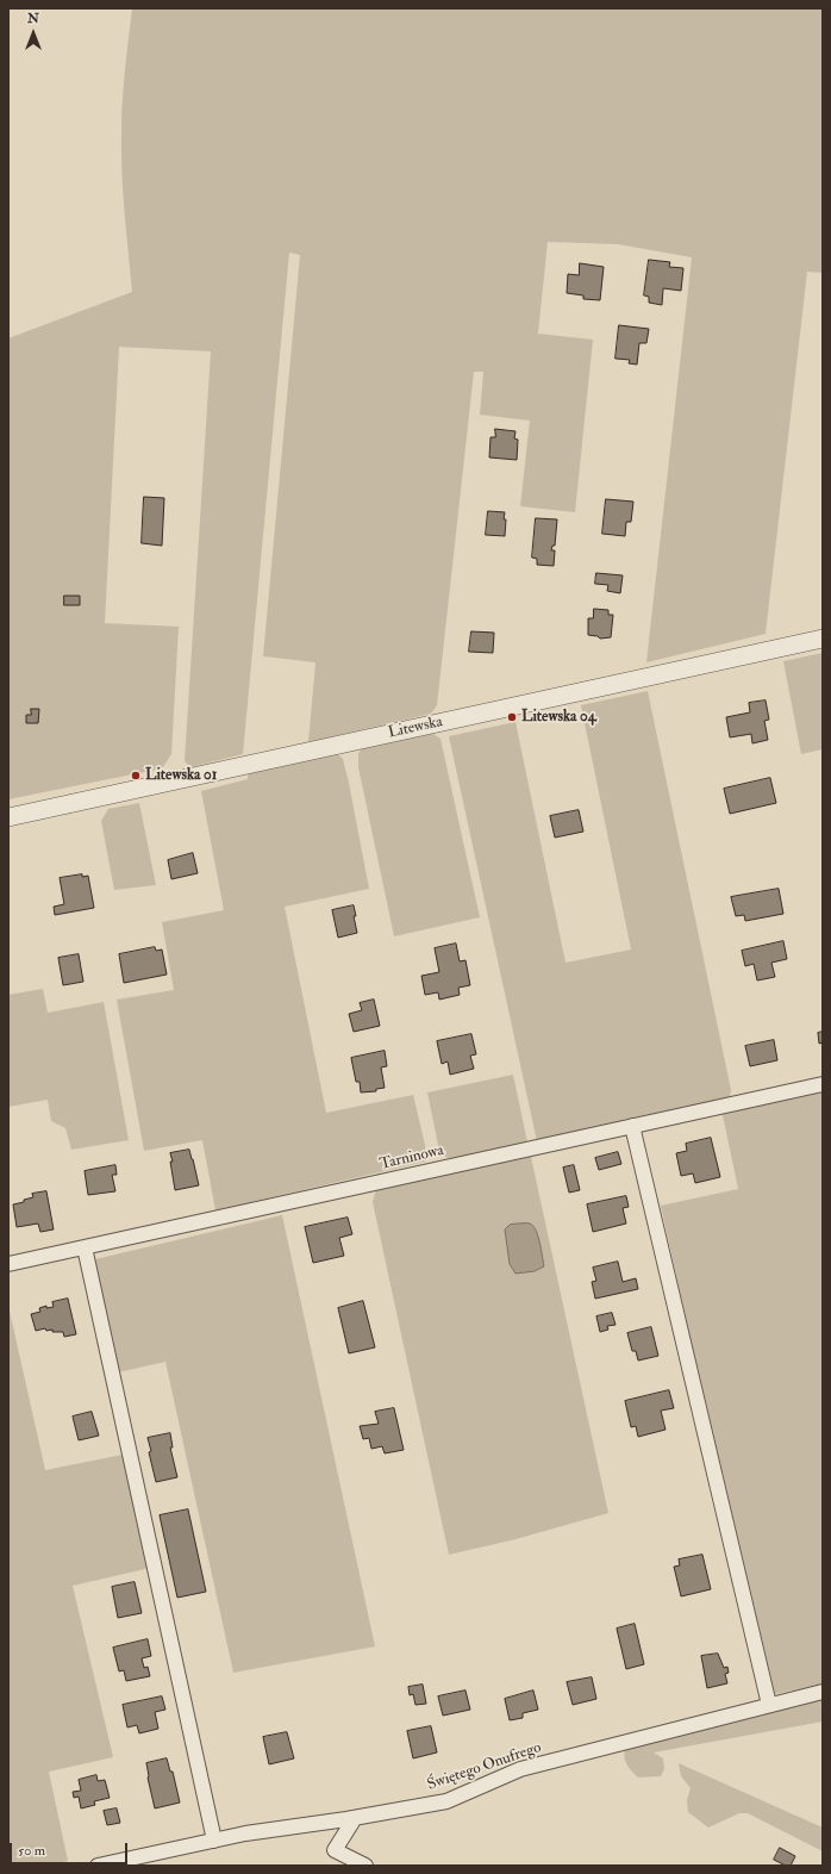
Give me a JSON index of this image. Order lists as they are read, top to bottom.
{
  "streets": {
    "street": ["Litewska", "Tarninowa", "Świętego Onufrego"]
  },
  "places": ["Litewska 04", "Litewska 01"],
  "scale_bar": "50 m",
  "north": "top"
}
